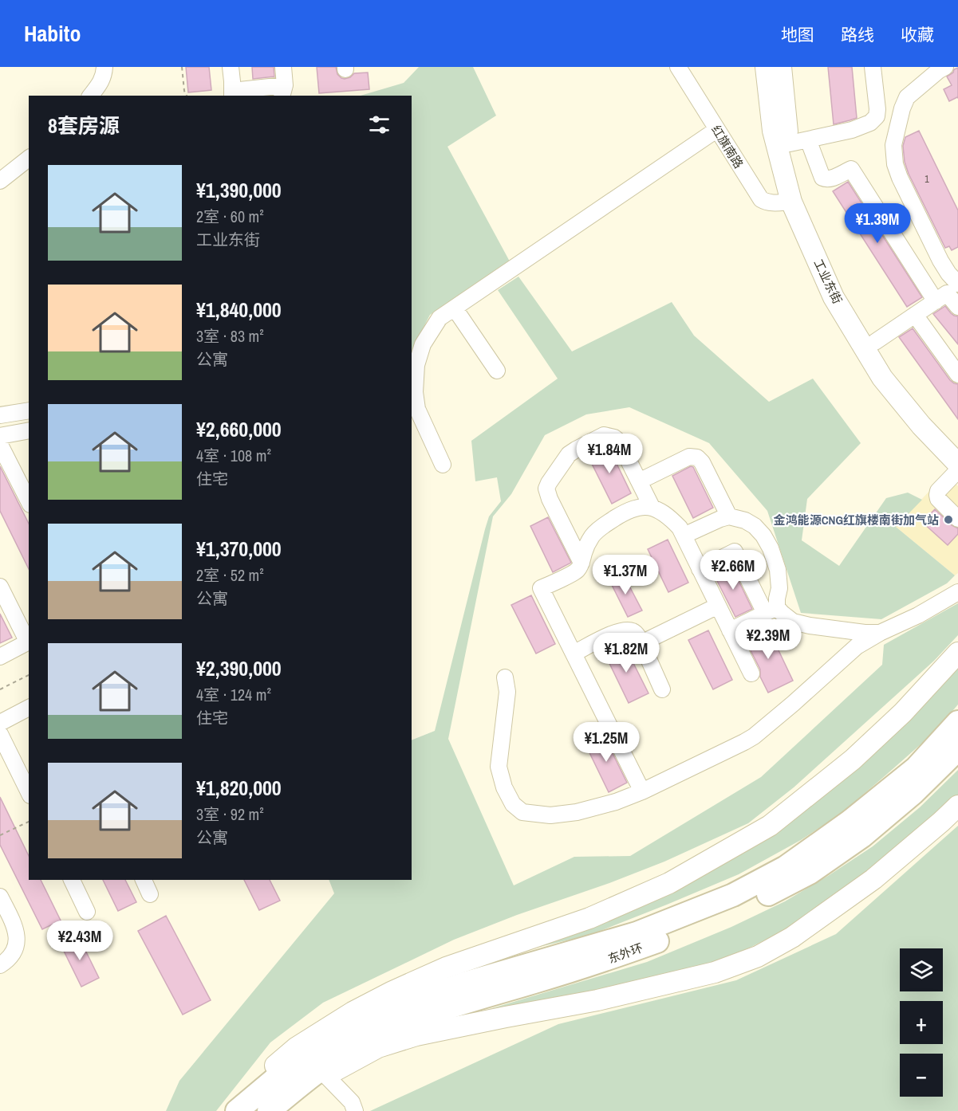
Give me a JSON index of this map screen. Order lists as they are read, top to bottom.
{
  "streets": {
    "highway": ["东外环"],
    "main road": ["工业东街"],
    "street": ["红旗南路"]
  },
  "crossings": [
    ["红旗南路", "工业东街"]
  ],
  "places": ["金鸿能源CNG红旗楼南街加气站"],
  "house_numbers": ["1"],
  "page": {
    "header": "Habito",
    "nav": ["地图", "路线", "收藏"],
    "heading": "8套房源",
    "list": [
      {
        "name": "¥1,390,000",
        "note": "2室 · 60 m² · 工业东街"
      },
      {
        "name": "¥1,840,000",
        "note": "3室 · 83 m² · 公寓"
      },
      {
        "name": "¥2,660,000",
        "note": "4室 · 108 m² · 住宅"
      },
      {
        "name": "¥1,370,000",
        "note": "2室 · 52 m² · 公寓"
      },
      {
        "name": "¥2,390,000",
        "note": "4室 · 124 m² · 住宅"
      },
      {
        "name": "¥1,820,000",
        "note": "3室 · 92 m² · 公寓"
      }
    ],
    "price": [
      "¥1.39M",
      "¥1.84M",
      "¥2.66M",
      "¥1.37M",
      "¥2.39M",
      "¥1.82M",
      "¥1.25M",
      "¥2.43M"
    ],
    "map_buttons": ["+", "−"]
  }
}
